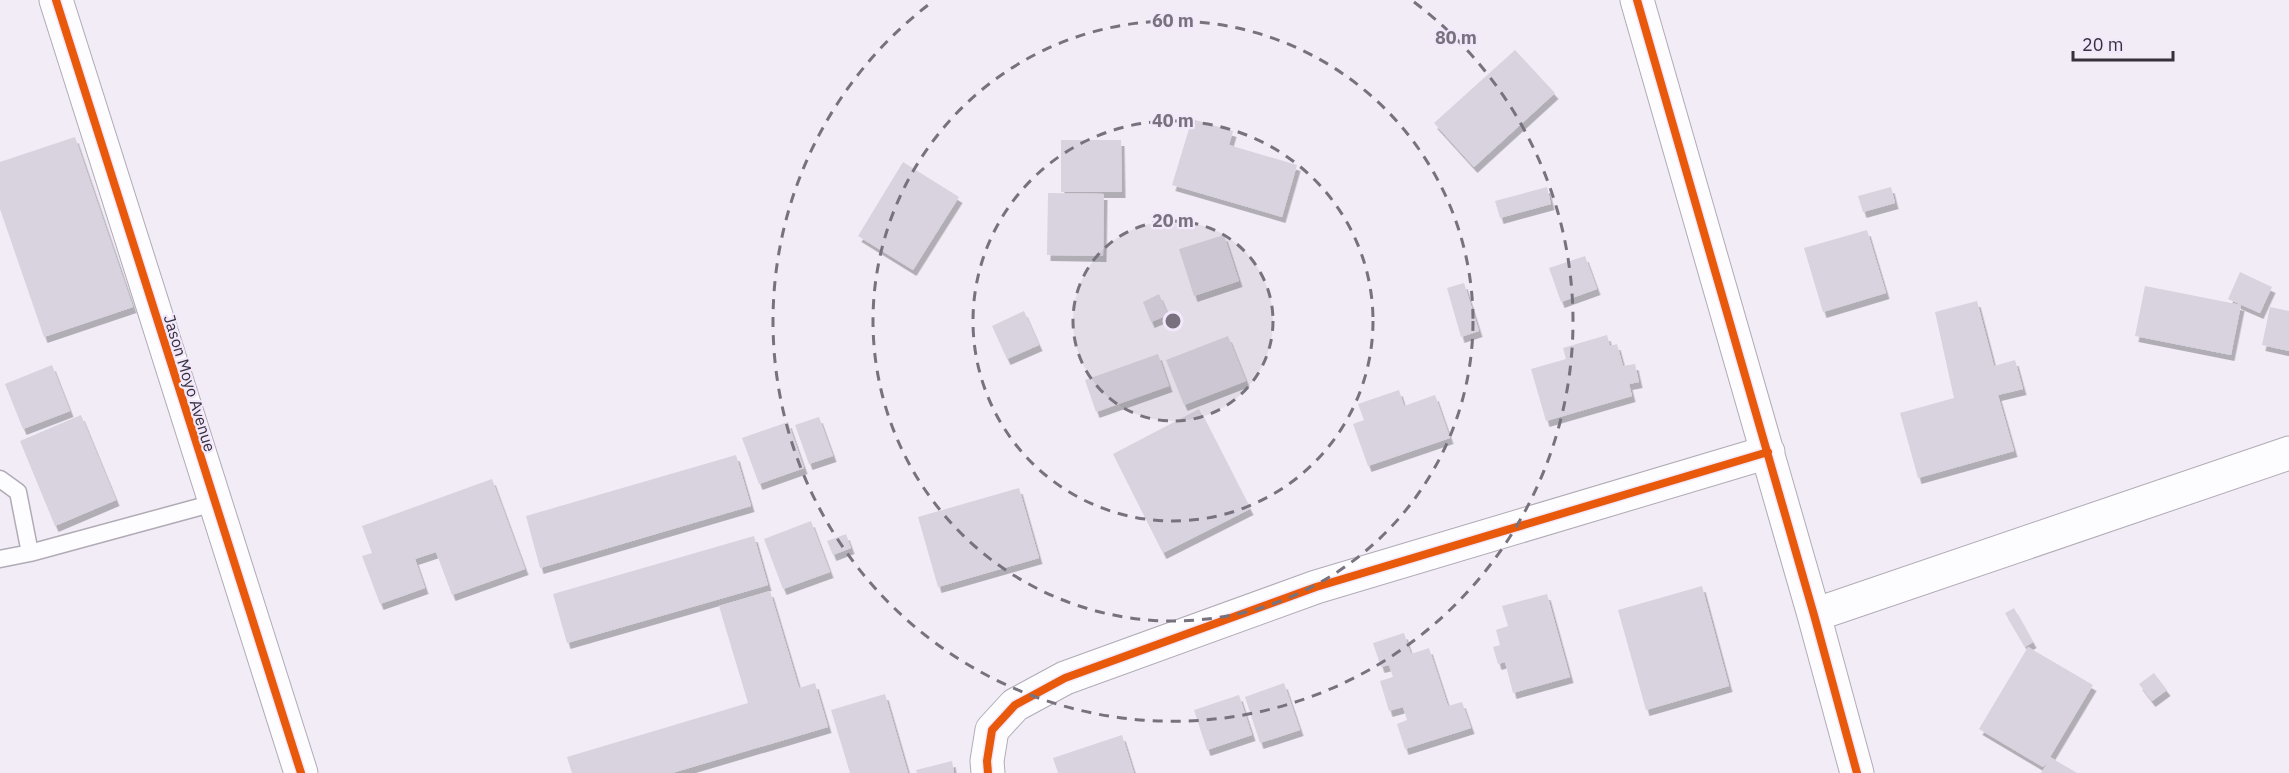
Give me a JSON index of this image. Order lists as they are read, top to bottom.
{
  "streets": {
    "street": ["Jason Moyo Avenue"]
  },
  "scale_bar": "20 m",
  "rings": [
    "60 m",
    "80 m",
    "40 m",
    "20 m"
  ]
}
